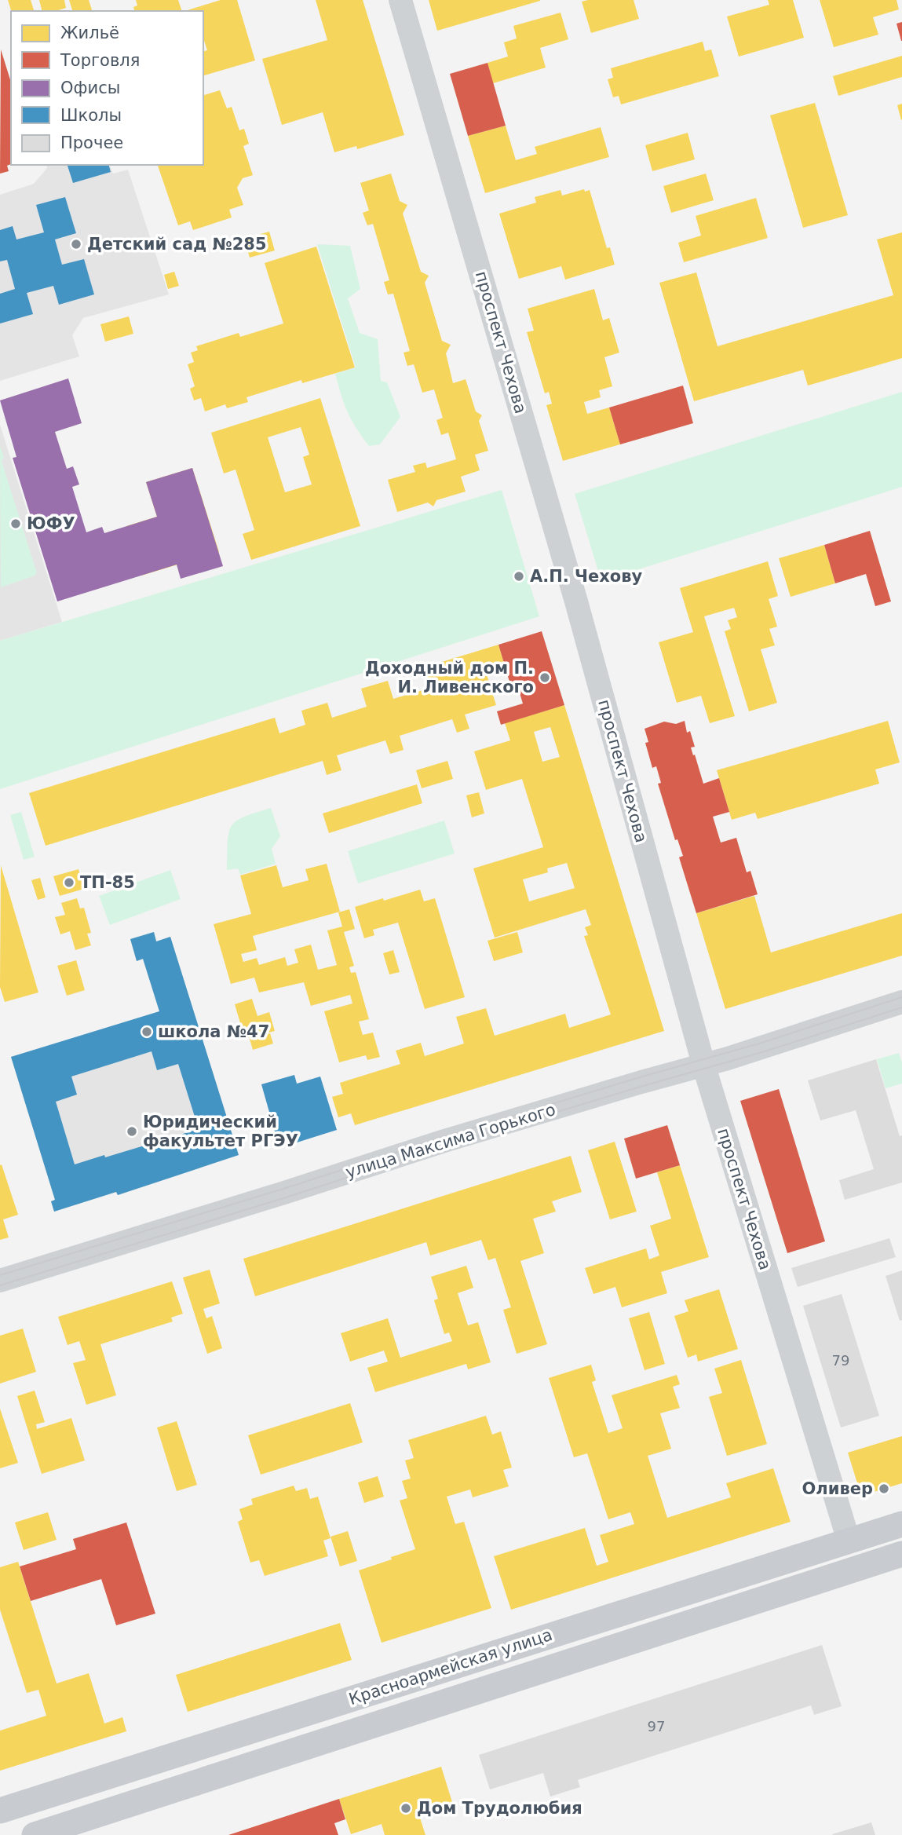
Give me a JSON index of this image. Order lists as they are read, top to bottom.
{
  "streets": {
    "main road": ["Красноармейская улица"],
    "street": ["проспект Чехова", "улица Максима Горького"]
  },
  "crossings": [
    ["проспект Чехова", "улица Максима Горького"],
    ["проспект Чехова", "Красноармейская улица"]
  ],
  "places": [
    "Детский сад №285",
    "ЮФУ",
    "А.П. Чехову",
    "Доходный дом П. И. Ливенского",
    "ТП-85",
    "школа №47",
    "Юридический факультет РГЭУ",
    "Оливер",
    "Дом Трудолюбия"
  ],
  "house_numbers": ["79", "97"],
  "legend": [
    "Жильё",
    "Торговля",
    "Офисы",
    "Школы",
    "Прочее"
  ]
}
